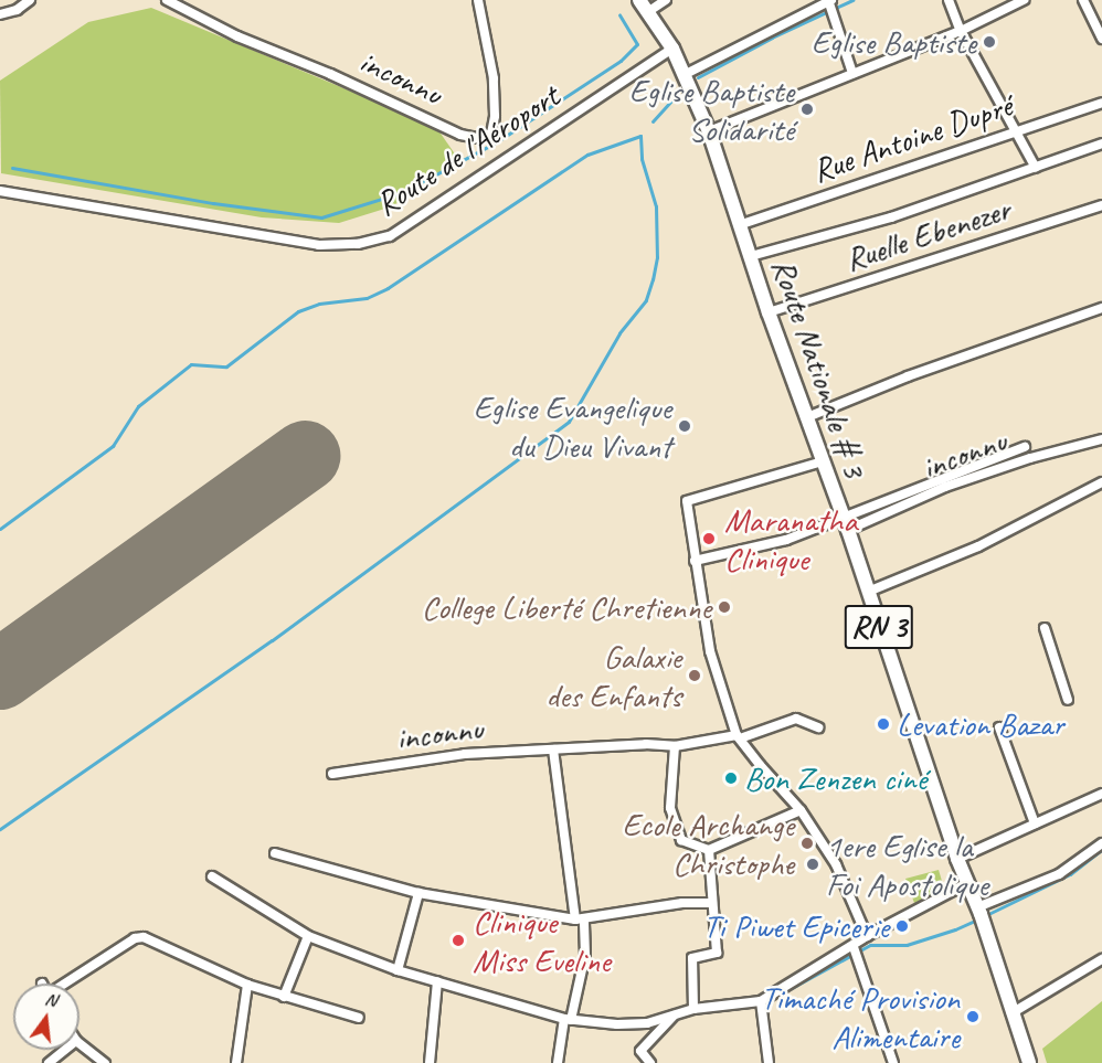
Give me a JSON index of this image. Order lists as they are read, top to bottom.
{
  "streets": {
    "main road": ["Route Nationale # 3", "RN 3"],
    "street": [
      "inconnu",
      "Rue Antoine Dupré",
      "Route de l'Aéroport",
      "Ruelle Ebenezer"
    ]
  },
  "crossings": [
    ["inconnu", "Route Nationale # 3"],
    ["Rue Antoine Dupré", "Route Nationale # 3"],
    ["Route de l'Aéroport", "Route Nationale # 3"],
    ["Ruelle Ebenezer", "Route Nationale # 3"]
  ],
  "places": [
    "Eglise Baptiste",
    "Eglise Baptiste Solidarité",
    "Eglise Evangelique du Dieu Vivant",
    "Maranatha Clinique",
    "College Liberté Chretienne",
    "Galaxie des Enfants",
    "Levation Bazar",
    "Bon Zenzen ciné",
    "Ecole Archange Christophe",
    "1ere Eglise la Foi Apostolique",
    "Ti Piwet Epicerie",
    "Clinique Miss Eveline",
    "Timaché Provision Alimentaire"
  ],
  "north": "top"
}
